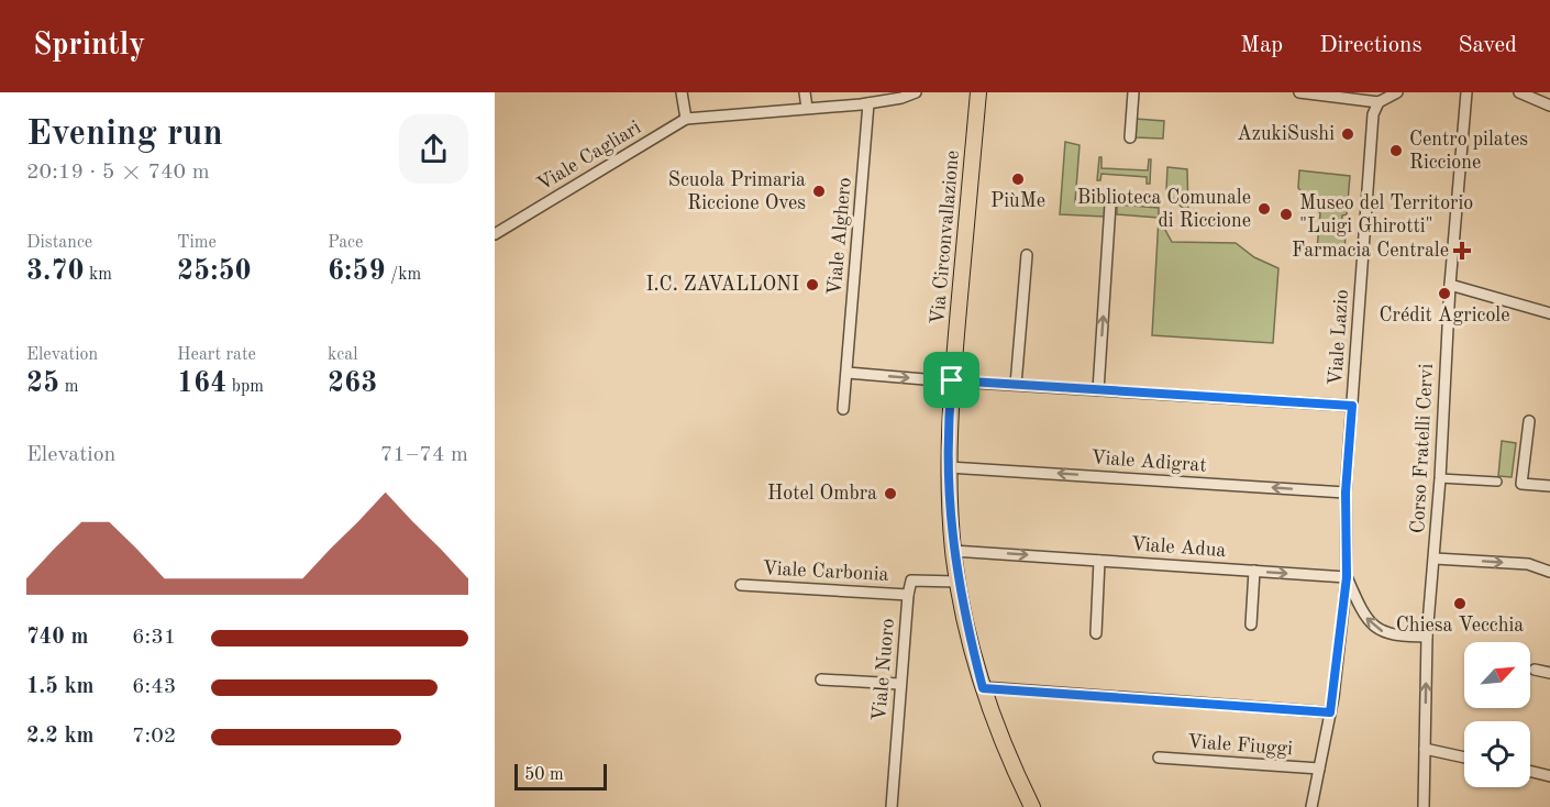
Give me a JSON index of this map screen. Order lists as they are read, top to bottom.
{
  "streets": {
    "main road": ["Via Circonvallazione"],
    "street": [
      "Viale Cagliari",
      "Viale Alghero",
      "Viale Lazio",
      "Corso Fratelli Cervi",
      "Viale Adigrat",
      "Viale Adua",
      "Viale Carbonia",
      "Viale Nuoro",
      "Viale Fiuggi"
    ]
  },
  "crossings": [
    ["Viale Cagliari", "Viale Alghero"],
    ["Via Circonvallazione", "Viale Adigrat"],
    ["Via Circonvallazione", "Viale Adua"],
    ["Via Circonvallazione", "Viale Nuoro"],
    ["Viale Lazio", "Corso Fratelli Cervi"],
    ["Viale Lazio", "Viale Adigrat"],
    ["Viale Lazio", "Viale Adua"],
    ["Viale Lazio", "Viale Fiuggi"],
    ["Viale Carbonia", "Viale Nuoro"]
  ],
  "one_way": ["Viale Adua"],
  "places": {
    "other": [
      "AzukiSushi",
      "Centro pilates Riccione",
      "PiùMe",
      "Scuola Primaria Riccione Oves",
      "Biblioteca Comunale di Riccione",
      "Museo del Territorio \"Luigi Ghirotti\"",
      "I.C. ZAVALLONI",
      "Crédit Agricole",
      "Hotel Ombra",
      "Chiesa Vecchia"
    ],
    "health": ["Farmacia Centrale"]
  },
  "scale_bar": "50 m",
  "north": "top right",
  "page": {
    "header": "Sprintly",
    "nav": ["Map", "Directions", "Saved"],
    "heading": ["Evening run", "20:19 · 5 × 740 m"],
    "stats": [
      ["Distance", "3.70 km"],
      ["Time", "25:50"],
      ["Pace", "6:59 /km"],
      ["Elevation", "25 m"],
      ["Heart rate", "164 bpm"],
      ["kcal", "263"]
    ],
    "chart": ["Elevation", "71–74 m"],
    "list": [
      {
        "name": "740 m",
        "note": "6:31"
      },
      {
        "name": "1.5 km",
        "note": "6:43"
      },
      {
        "name": "2.2 km",
        "note": "7:02"
      }
    ],
    "scale": "50 m"
  }
}
